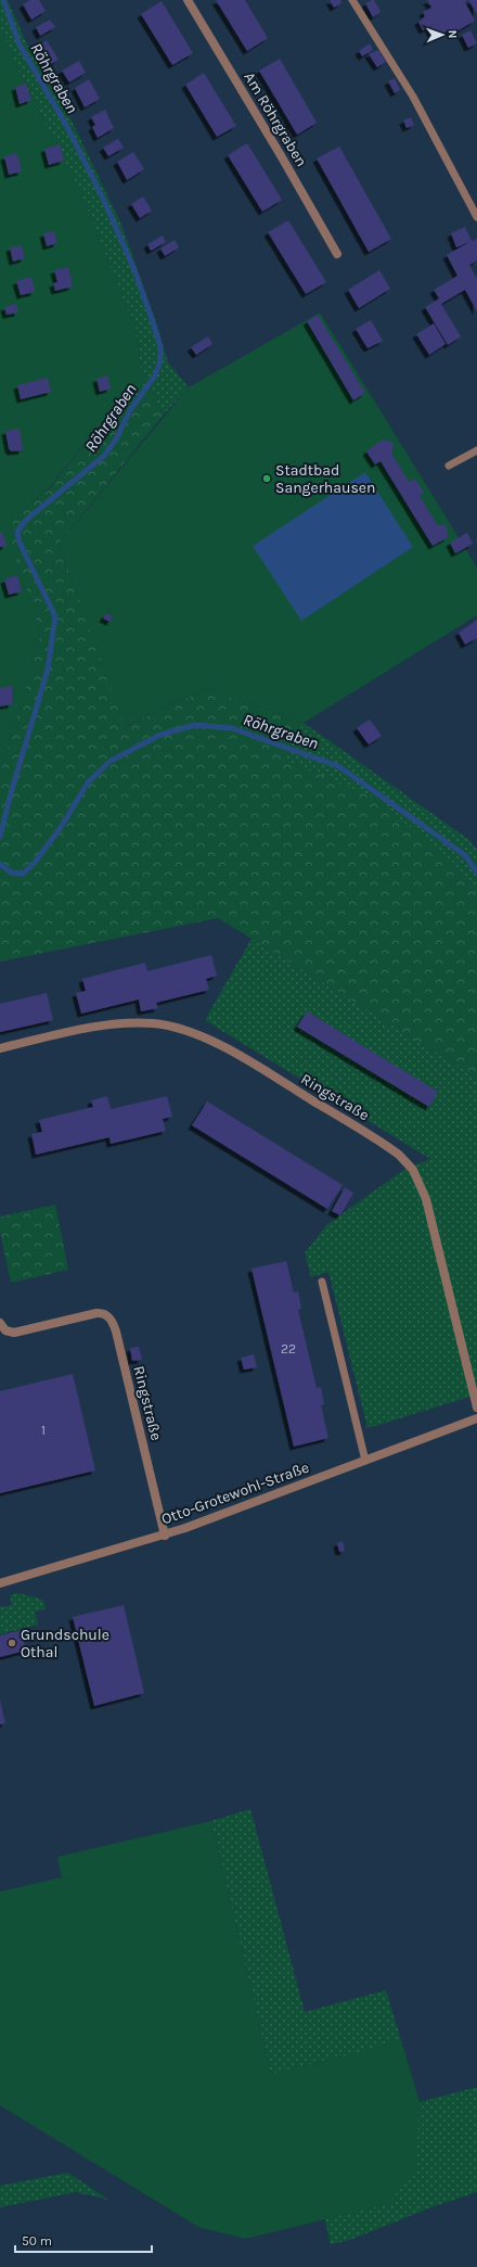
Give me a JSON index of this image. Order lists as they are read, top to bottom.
{
  "streets": {
    "street": ["Am Röhrgraben", "Ringstraße", "Otto-Grotewohl-Straße"]
  },
  "crossings": [
    ["Ringstraße", "Otto-Grotewohl-Straße"]
  ],
  "water": ["Röhrgraben"],
  "places": ["Stadtbad Sangerhausen", "Grundschule Othal"],
  "house_numbers": ["22", "1"],
  "scale_bar": "50 m",
  "north": "right"
}
